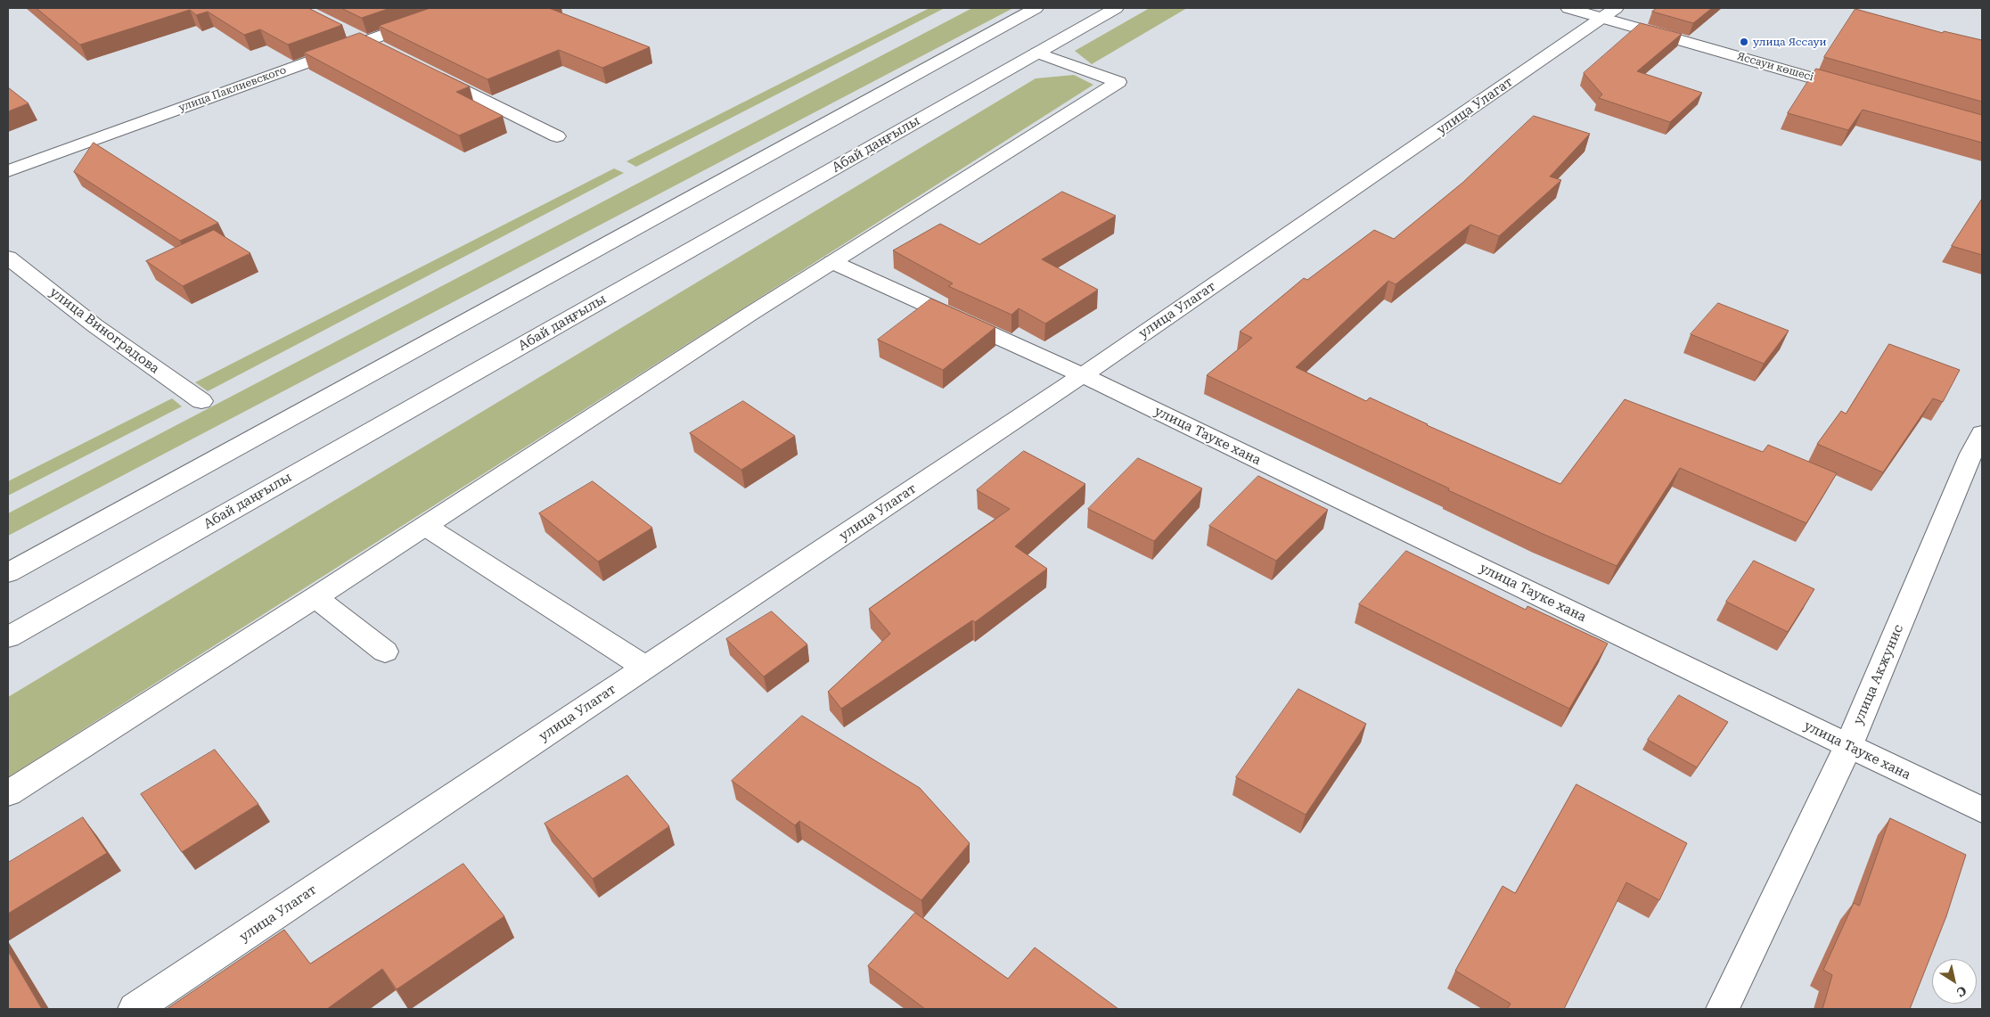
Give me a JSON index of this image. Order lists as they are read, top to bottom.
{
  "streets": {
    "street": [
      "Яссауи көшесі",
      "улица Паклиевского",
      "улица Улагат",
      "Абай даңғылы",
      "улица Виноградова",
      "улица Тауке хана",
      "улица Акжунис"
    ]
  },
  "crossings": [
    ["Яссауи көшесі", "улица Улагат"],
    ["улица Улагат", "улица Тауке хана"],
    ["улица Тауке хана", "улица Акжунис"]
  ],
  "places": ["улица Яссауи"],
  "north": "bottom right"
}
